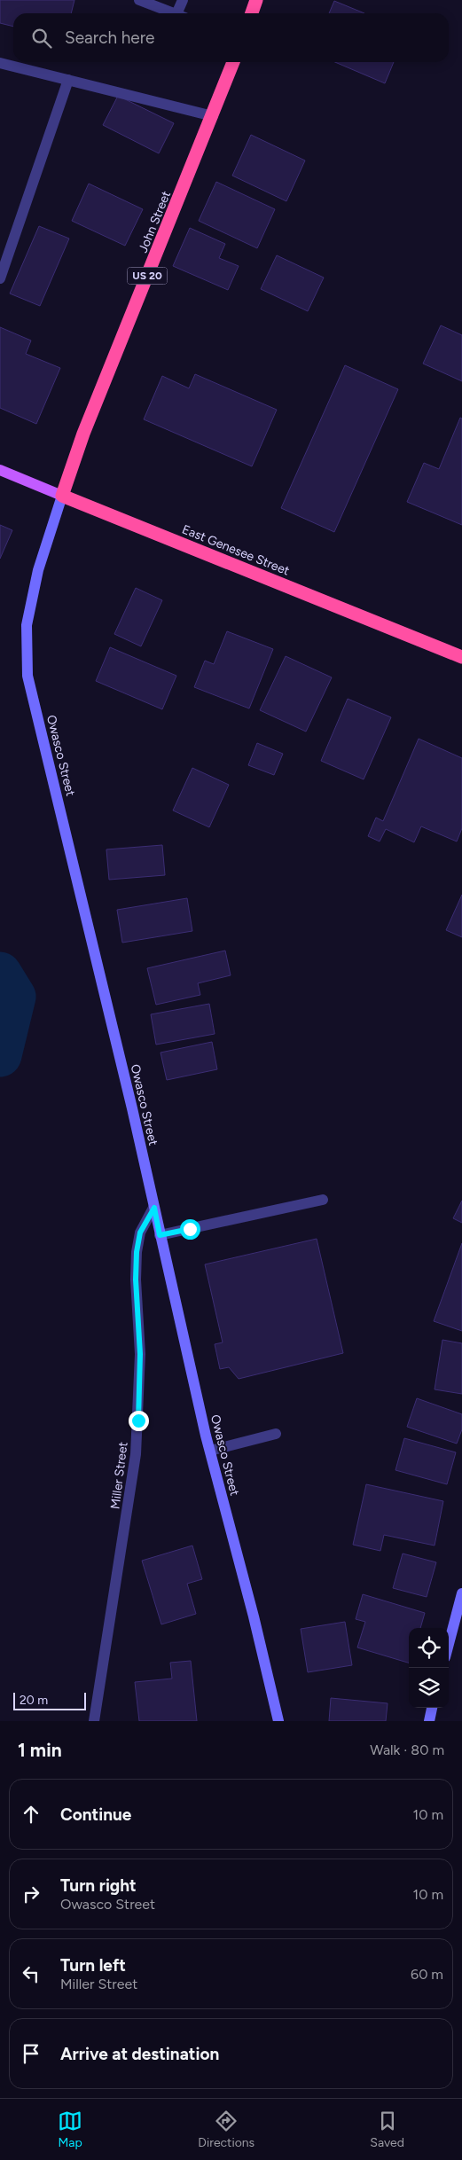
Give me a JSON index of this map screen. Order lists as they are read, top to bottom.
{
  "streets": {
    "highway": ["John Street", "US 20", "East Genesee Street"],
    "main road": ["Owasco Street"],
    "street": ["Miller Street"]
  },
  "crossings": [
    ["John Street", "East Genesee Street"],
    ["John Street", "Owasco Street"],
    ["East Genesee Street", "Owasco Street"],
    ["Owasco Street", "Miller Street"]
  ],
  "scale_bar": "20 m",
  "page": {
    "search": "Search here",
    "scale": "20 m",
    "heading": ["1 min", "Walk · 80 m"],
    "list": [
      ["Continue", "10 m"],
      ["Turn right", "Owasco Street", "10 m"],
      ["Turn left", "Miller Street", "60 m"],
      "Arrive at destination"
    ],
    "nav": ["Map", "Directions", "Saved"]
  }
}
